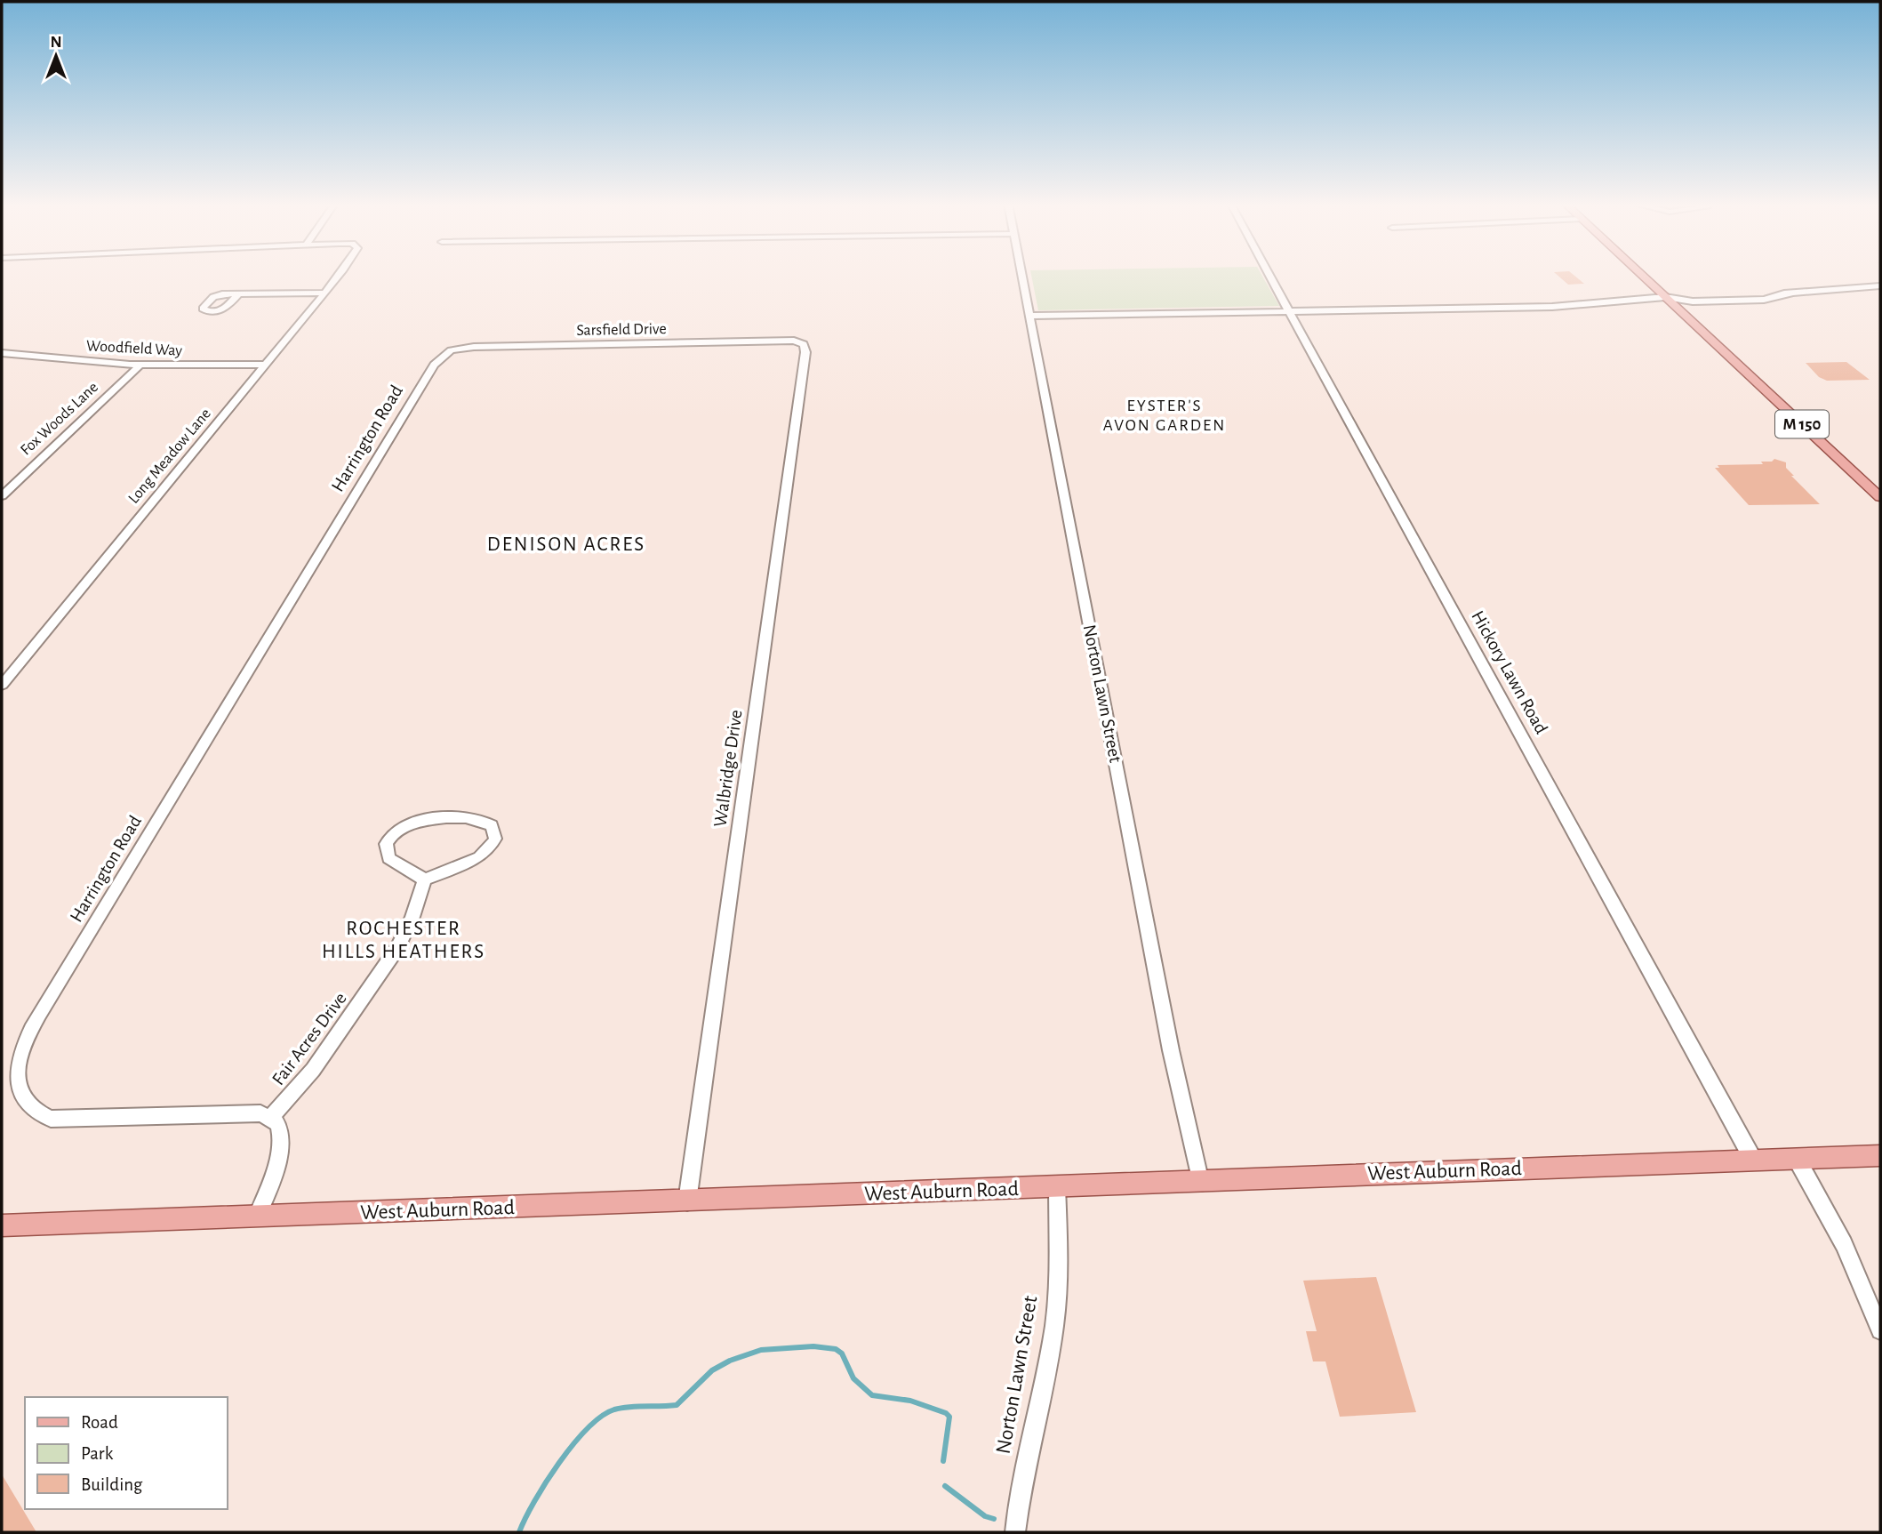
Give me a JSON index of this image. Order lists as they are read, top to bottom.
{
  "streets": {
    "main road": ["M 150", "West Auburn Road"],
    "street": [
      "Sarsfield Drive",
      "Woodfield Way",
      "Fox Woods Lane",
      "Harrington Road",
      "Long Meadow Lane",
      "Hickory Lawn Road",
      "Norton Lawn Street",
      "Walbridge Drive",
      "Fair Acres Drive"
    ]
  },
  "crossings": [
    ["Sarsfield Drive", "Harrington Road"],
    ["Sarsfield Drive", "Walbridge Drive"],
    ["Woodfield Way", "Fox Woods Lane"],
    ["Woodfield Way", "Long Meadow Lane"],
    ["Harrington Road", "Fair Acres Drive"],
    ["Hickory Lawn Road", "West Auburn Road"],
    ["Norton Lawn Street", "West Auburn Road"],
    ["Walbridge Drive", "West Auburn Road"]
  ],
  "districts": ["EYSTER'S AVON GARDEN", "DENISON ACRES", "ROCHESTER HILLS HEATHERS"],
  "legend": ["Road", "Park", "Building"],
  "north": "top"
}
